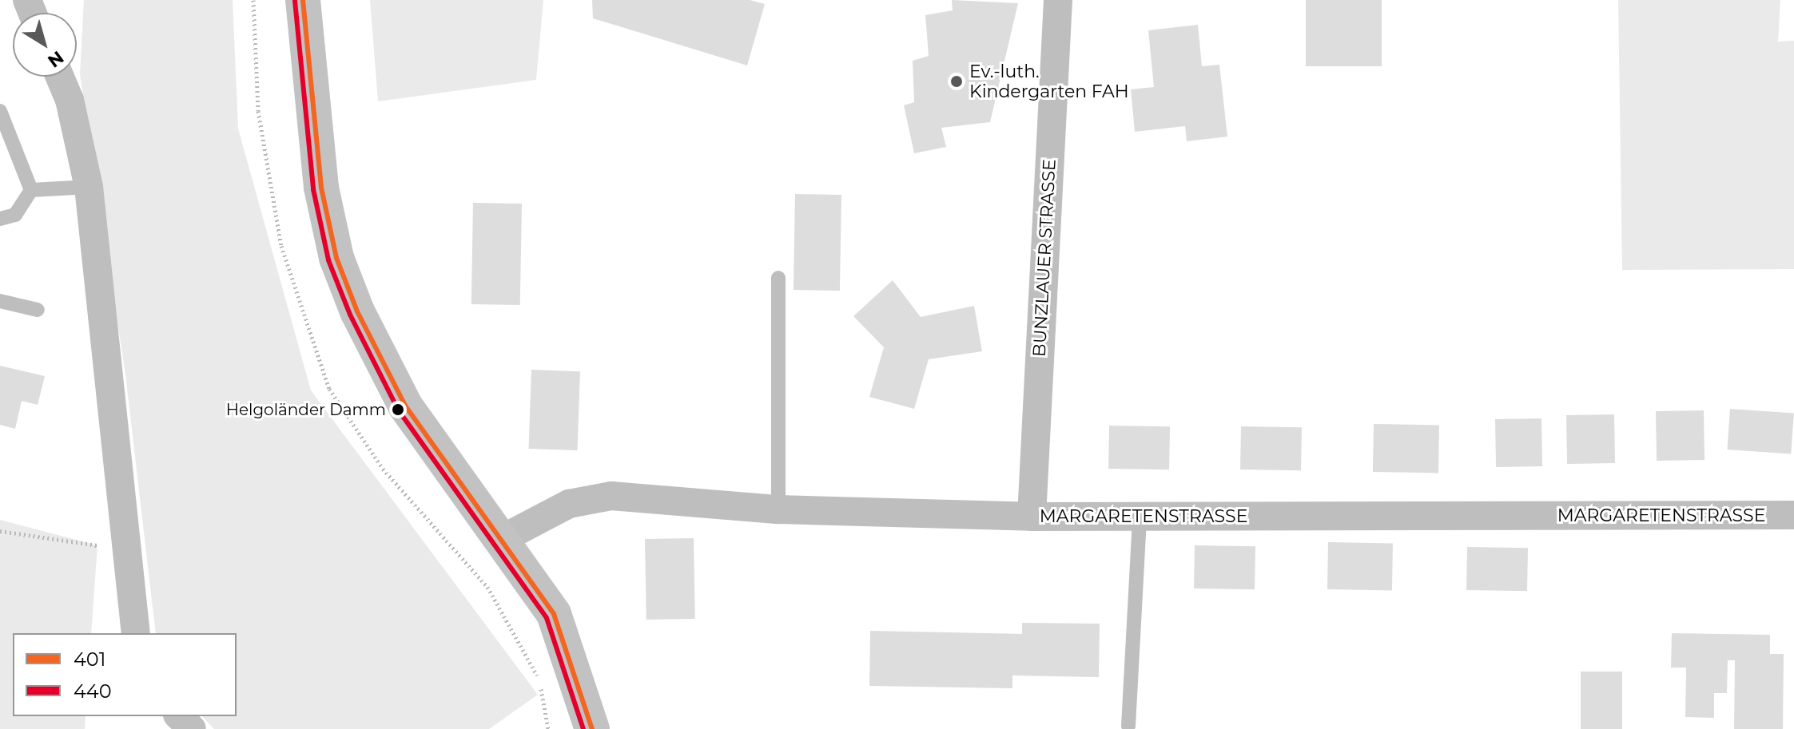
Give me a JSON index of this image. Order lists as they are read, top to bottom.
{
  "streets": {
    "street": ["BUNZLAUER STRASSE", "MARGARETENSTRASSE"]
  },
  "crossings": [
    ["BUNZLAUER STRASSE", "MARGARETENSTRASSE"]
  ],
  "places": ["Ev.-luth. Kindergarten FAH", "Helgoländer Damm"],
  "lines": ["transit line 401", "transit line 440"],
  "legend": ["401", "440"],
  "north": "bottom right"
}
